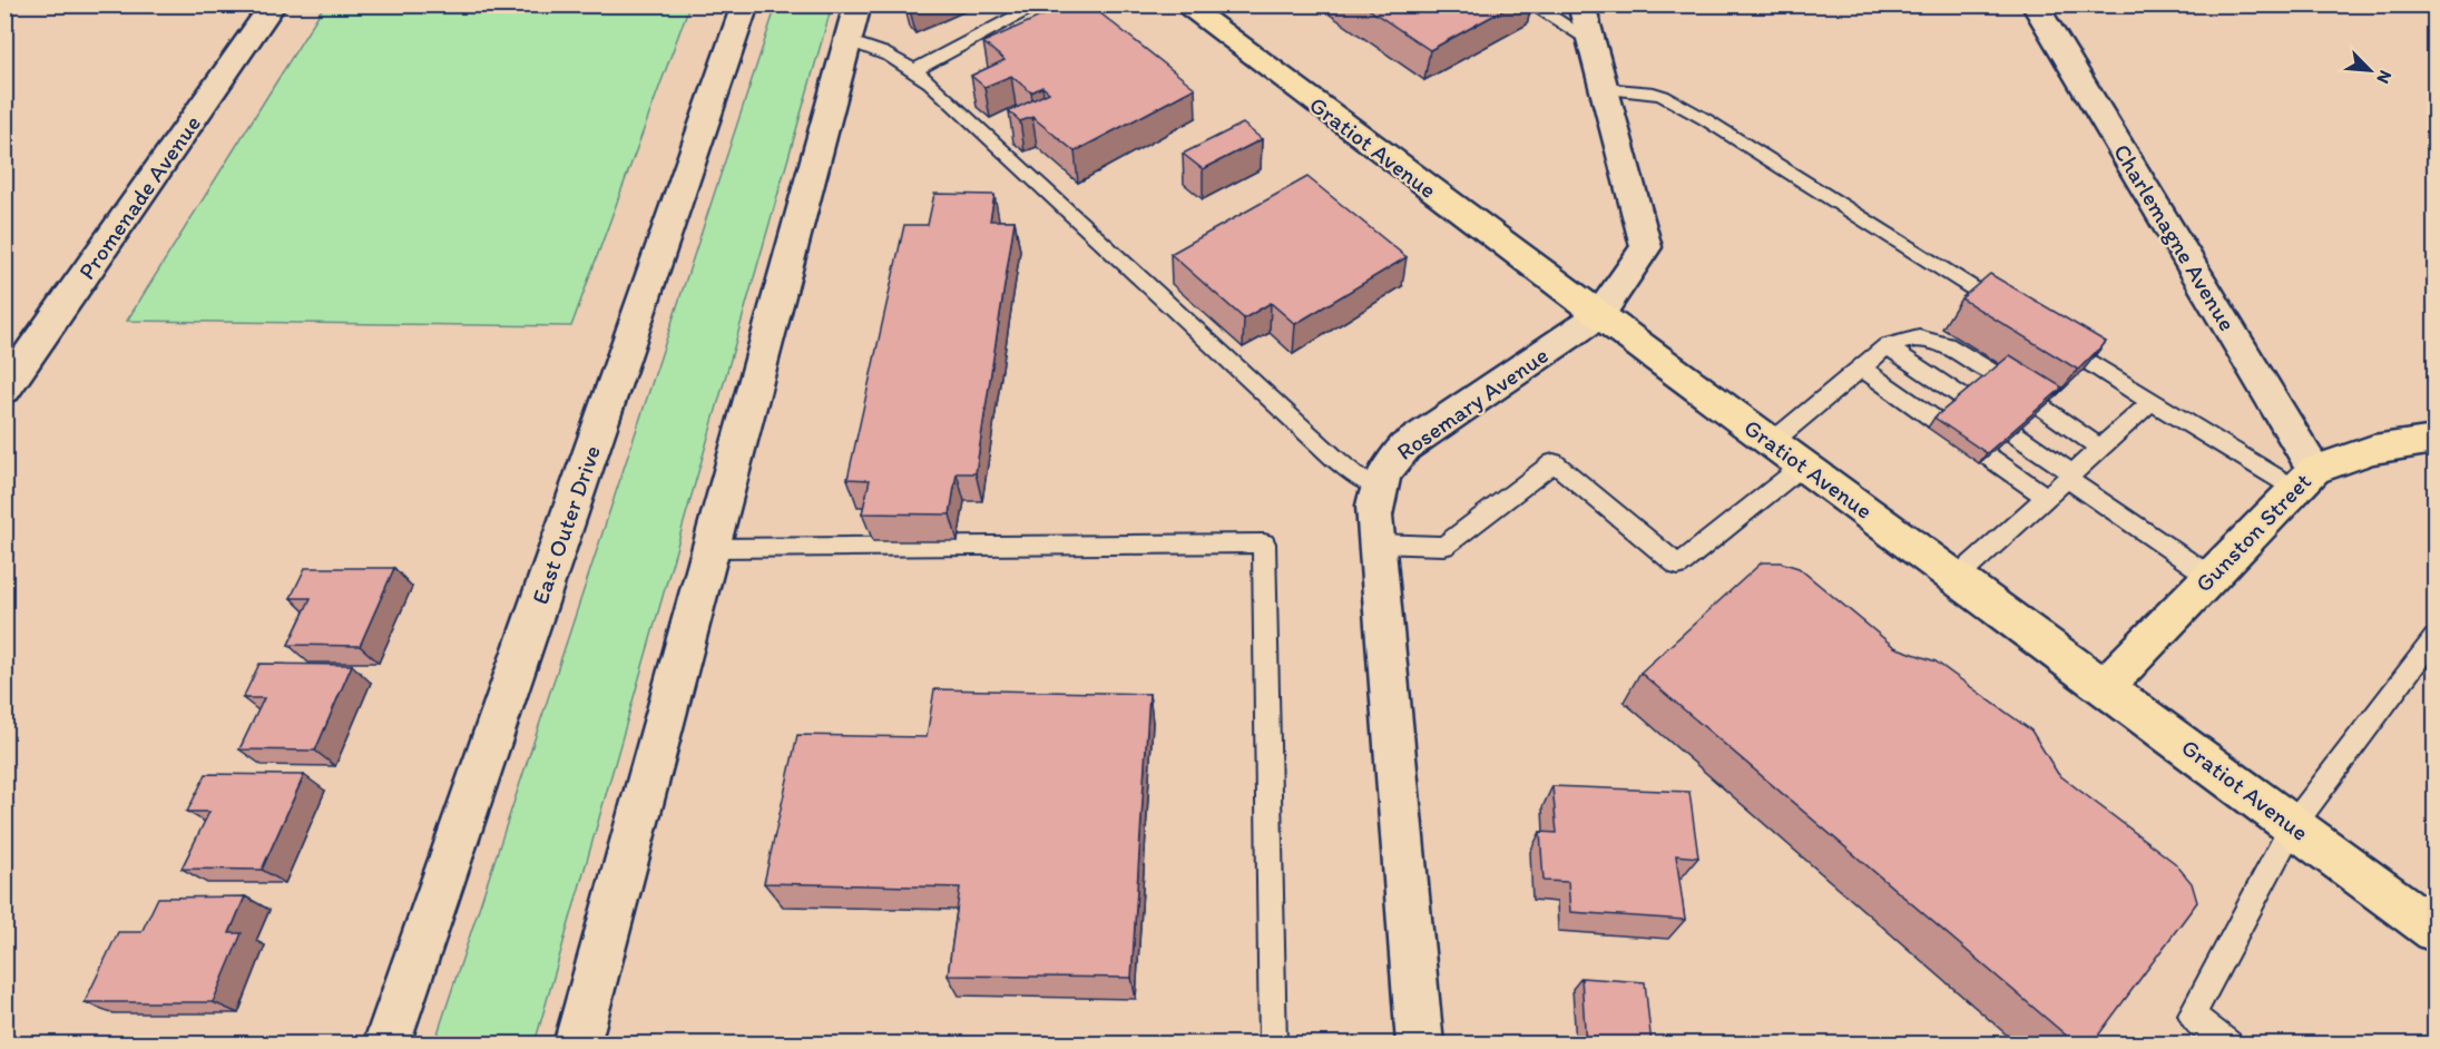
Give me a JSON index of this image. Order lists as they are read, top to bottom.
{
  "streets": {
    "main road": ["Gratiot Avenue", "Gunston Street"],
    "street": [
      "Promenade Avenue",
      "Charlemagne Avenue",
      "Rosemary Avenue",
      "East Outer Drive"
    ]
  },
  "crossings": [
    ["Gratiot Avenue", "Rosemary Avenue"],
    ["Gratiot Avenue", "Gunston Street"],
    ["Charlemagne Avenue", "Gunston Street"]
  ],
  "north": "bottom right"
}
